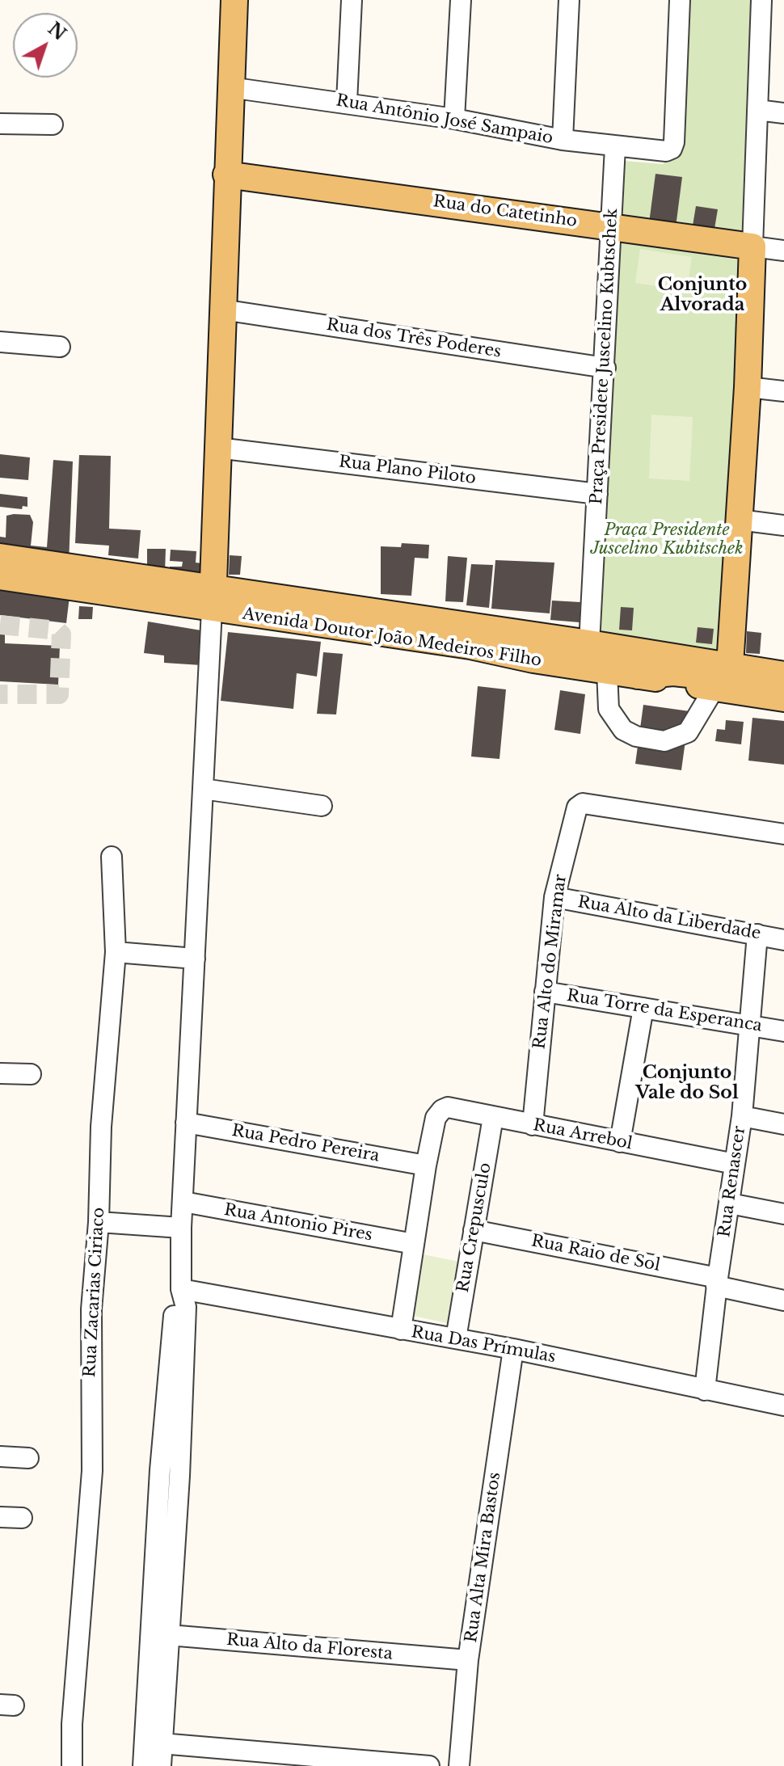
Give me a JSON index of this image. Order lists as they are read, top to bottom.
{
  "streets": {
    "main road": ["Rua do Catetinho", "Avenida Doutor João Medeiros Filho"],
    "street": [
      "Rua Antônio José Sampaio",
      "Rua dos Três Poderes",
      "Praça Presidete Juscelino Kubtschek",
      "Rua Plano Piloto",
      "Rua Alto da Liberdade",
      "Rua Alto do Miramar",
      "Rua Torre da Esperanca",
      "Rua Arrebol",
      "Rua Pedro Pereira",
      "Rua Renascer",
      "Rua Antonio Pires",
      "Rua Crepusculo",
      "Rua Raio de Sol",
      "Rua Zacarias Ciriaco",
      "Rua Das Prímulas",
      "Rua Alta Mira Bastos",
      "Rua Alto da Floresta"
    ]
  },
  "crossings": [
    ["Rua Antônio José Sampaio", "Praça Presidete Juscelino Kubtschek"],
    ["Rua do Catetinho", "Praça Presidete Juscelino Kubtschek"],
    ["Rua dos Três Poderes", "Praça Presidete Juscelino Kubtschek"],
    ["Praça Presidete Juscelino Kubtschek", "Rua Plano Piloto"],
    ["Praça Presidete Juscelino Kubtschek", "Avenida Doutor João Medeiros Filho"],
    ["Rua Alto da Liberdade", "Rua Alto do Miramar"],
    ["Rua Alto da Liberdade", "Rua Renascer"],
    ["Rua Alto do Miramar", "Rua Torre da Esperanca"],
    ["Rua Alto do Miramar", "Rua Arrebol"],
    ["Rua Torre da Esperanca", "Rua Renascer"],
    ["Rua Arrebol", "Rua Pedro Pereira"],
    ["Rua Arrebol", "Rua Renascer"],
    ["Rua Arrebol", "Rua Crepusculo"],
    ["Rua Renascer", "Rua Raio de Sol"],
    ["Rua Renascer", "Rua Das Prímulas"],
    ["Rua Crepusculo", "Rua Raio de Sol"],
    ["Rua Crepusculo", "Rua Das Prímulas"],
    ["Rua Das Prímulas", "Rua Alta Mira Bastos"],
    ["Rua Alta Mira Bastos", "Rua Alto da Floresta"]
  ],
  "districts": ["Conjunto Alvorada", "Conjunto Vale do Sol"],
  "parks": ["Praça Presidente Juscelino Kubitschek"],
  "north": "top right"
}
